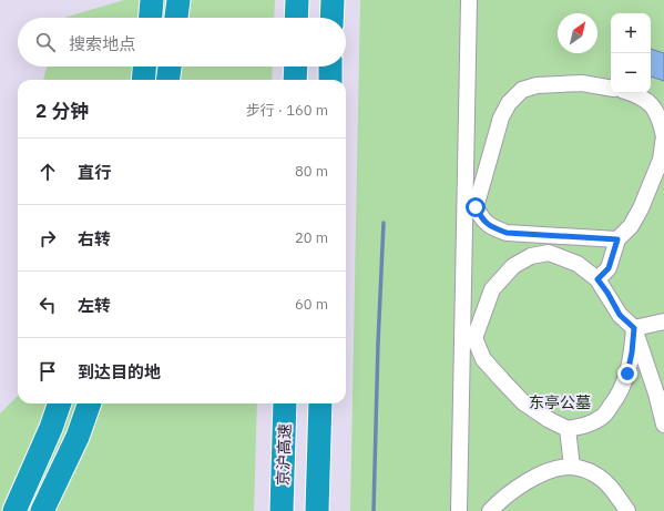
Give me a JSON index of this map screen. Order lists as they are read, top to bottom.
{
  "streets": {
    "highway": ["京沪高速"]
  },
  "parks": ["东亭公墓"],
  "north": "top right",
  "page": {
    "map_buttons": ["+", "−"],
    "search": "搜索地点",
    "heading": ["2 分钟", "步行 · 160 m"],
    "list": [
      ["直行", "80 m"],
      ["右转", "20 m"],
      ["左转", "60 m"],
      "到达目的地"
    ]
  }
}
